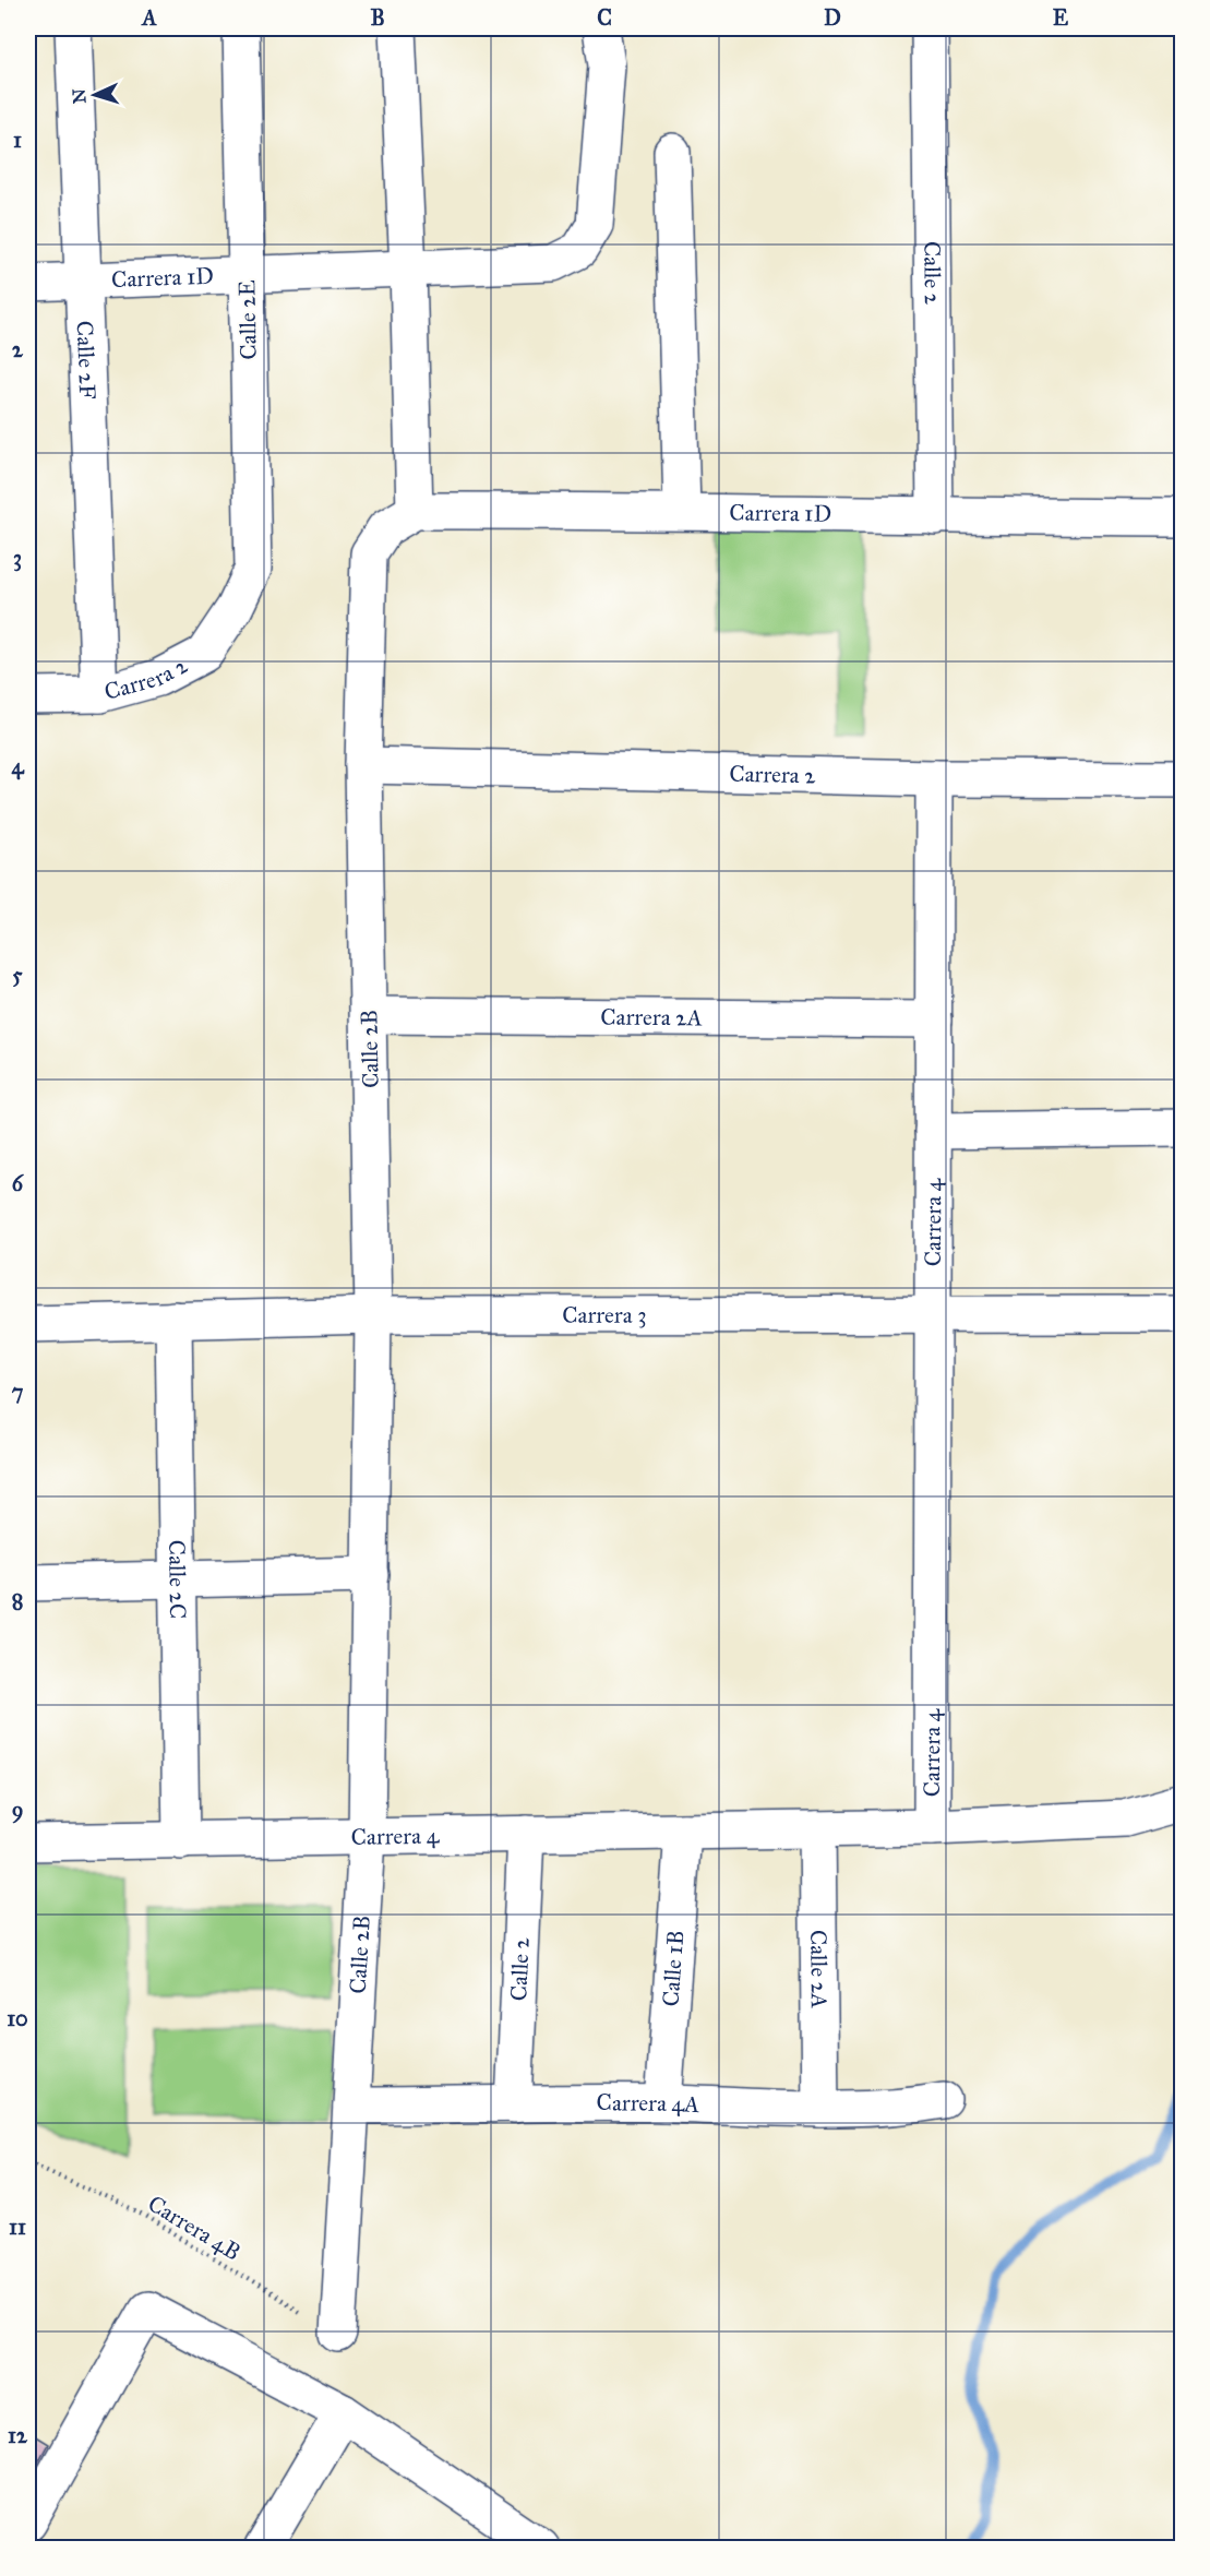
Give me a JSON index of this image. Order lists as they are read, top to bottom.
{
  "streets": {
    "street": [
      "Calle 2",
      "Carrera 1D",
      "Calle 2E",
      "Calle 2F",
      "Carrera 2",
      "Carrera 2A",
      "Calle 2B",
      "Carrera 4",
      "Carrera 3",
      "Calle 2C",
      "Calle 1B",
      "Calle 2A",
      "Carrera 4A"
    ],
    "path": ["Carrera 4B"]
  },
  "crossings": [
    ["Calle 2", "Carrera 1D"],
    ["Calle 2", "Carrera 4"],
    ["Calle 2", "Carrera 4A"],
    ["Carrera 1D", "Calle 2E"],
    ["Carrera 1D", "Calle 2F"],
    ["Carrera 1D", "Calle 2B"],
    ["Calle 2E", "Carrera 2"],
    ["Calle 2F", "Carrera 2"],
    ["Carrera 2", "Calle 2B"],
    ["Carrera 2", "Carrera 4"],
    ["Carrera 2A", "Calle 2B"],
    ["Carrera 2A", "Carrera 4"],
    ["Calle 2B", "Carrera 4"],
    ["Calle 2B", "Carrera 3"],
    ["Calle 2B", "Carrera 4A"],
    ["Calle 2B", "Carrera 4B"],
    ["Carrera 4", "Carrera 3"],
    ["Carrera 4", "Calle 2C"],
    ["Carrera 4", "Calle 1B"],
    ["Carrera 4", "Calle 2A"],
    ["Carrera 3", "Calle 2C"],
    ["Calle 1B", "Carrera 4A"],
    ["Calle 2A", "Carrera 4A"]
  ],
  "north": "left",
  "grid": {
    "columns": [
      "A",
      "B",
      "C",
      "D",
      "E"
    ],
    "rows": [
      "1",
      "2",
      "3",
      "4",
      "5",
      "6",
      "7",
      "8",
      "9",
      "10",
      "11",
      "12"
    ]
  }
}
